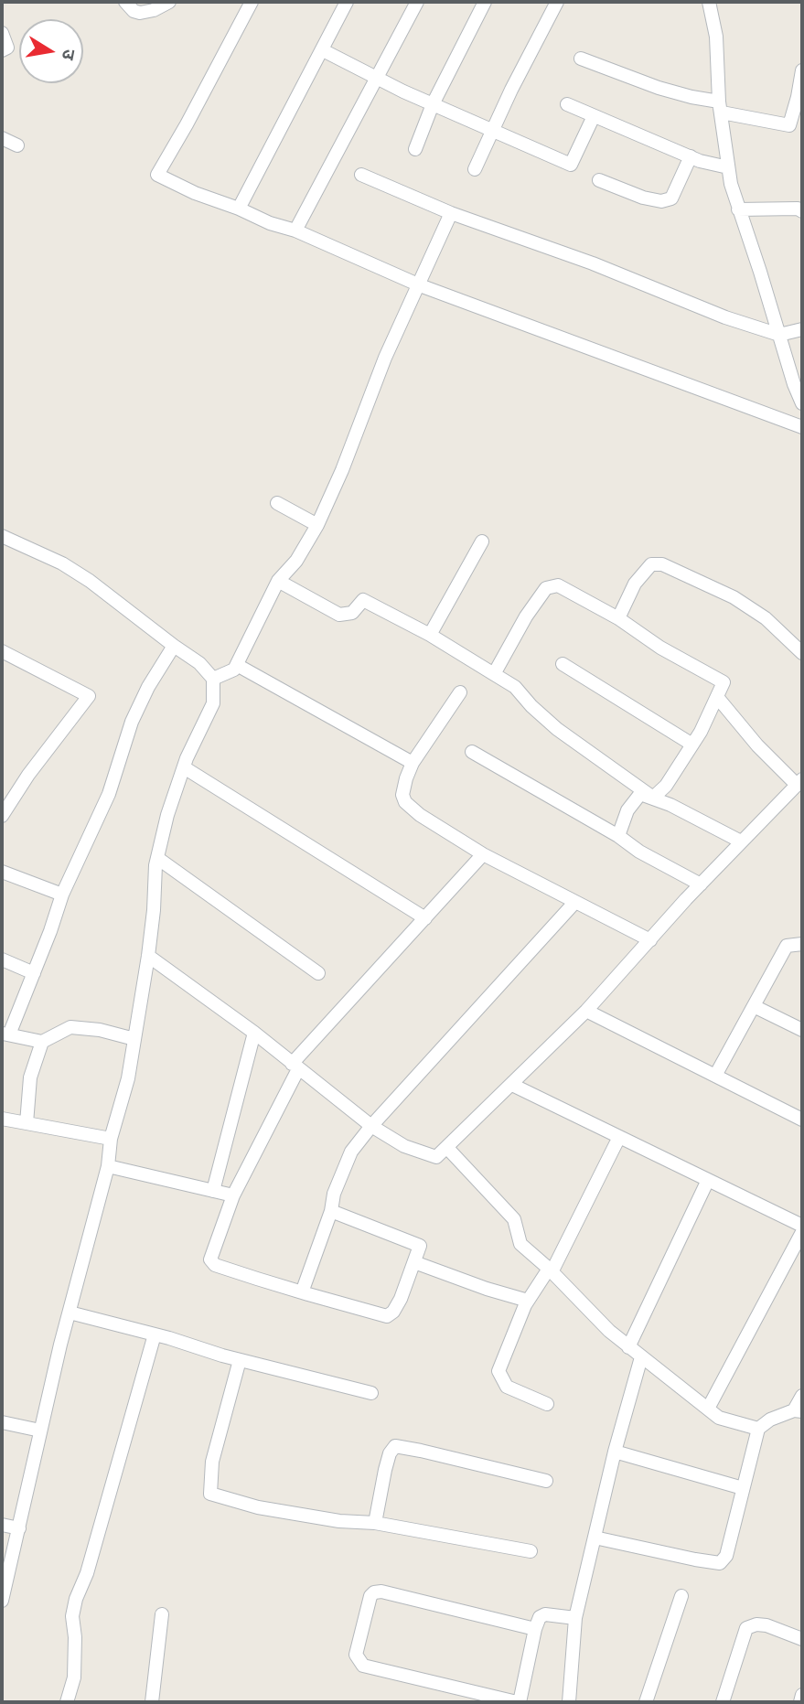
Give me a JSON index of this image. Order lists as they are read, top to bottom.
{
  "north": "right"
}
